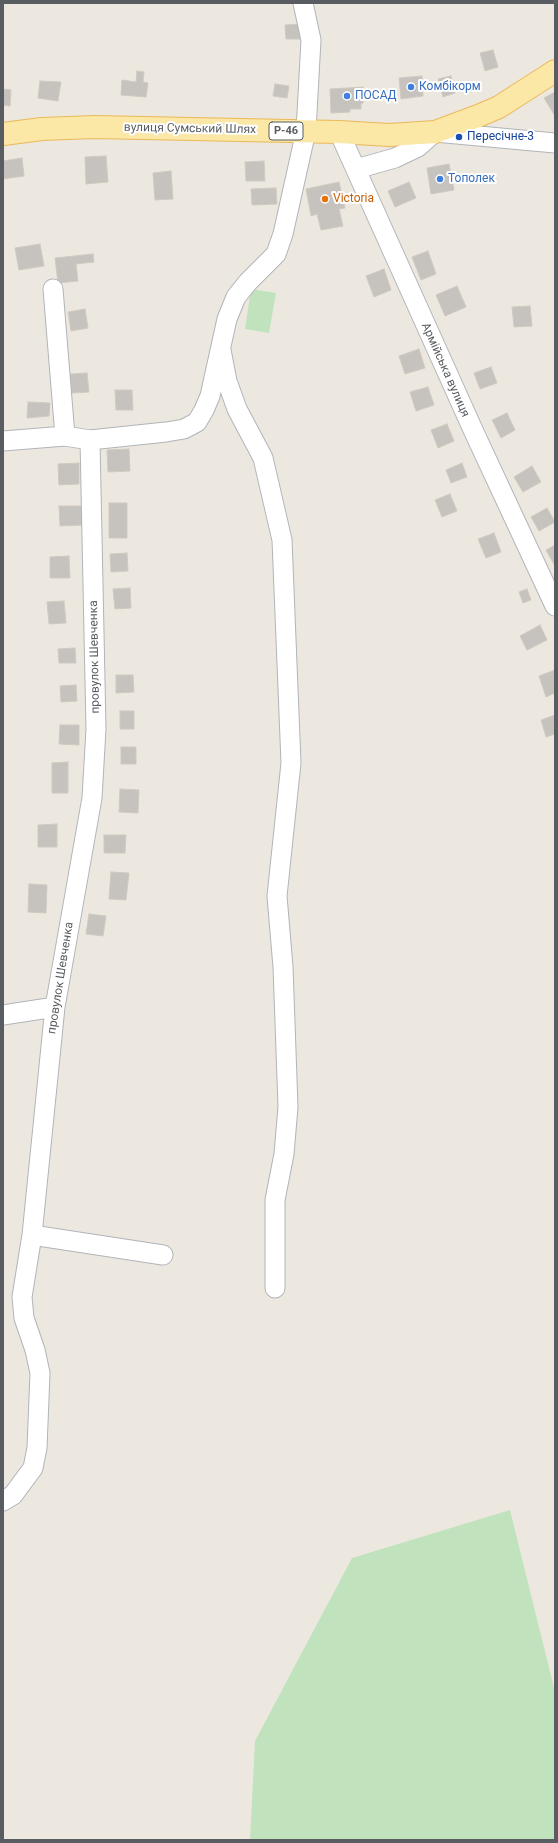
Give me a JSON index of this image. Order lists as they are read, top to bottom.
{
  "streets": {
    "main road": ["вулиця Сумський Шлях", "Р-46"],
    "street": ["Армійська вулиця", "провулок Шевченка"]
  },
  "crossings": [
    ["вулиця Сумський Шлях", "Армійська вулиця"]
  ],
  "places": [
    "Комбікорм",
    "ПОСАД",
    "Пересічне-3",
    "Тополек",
    "Victoria"
  ]
}
